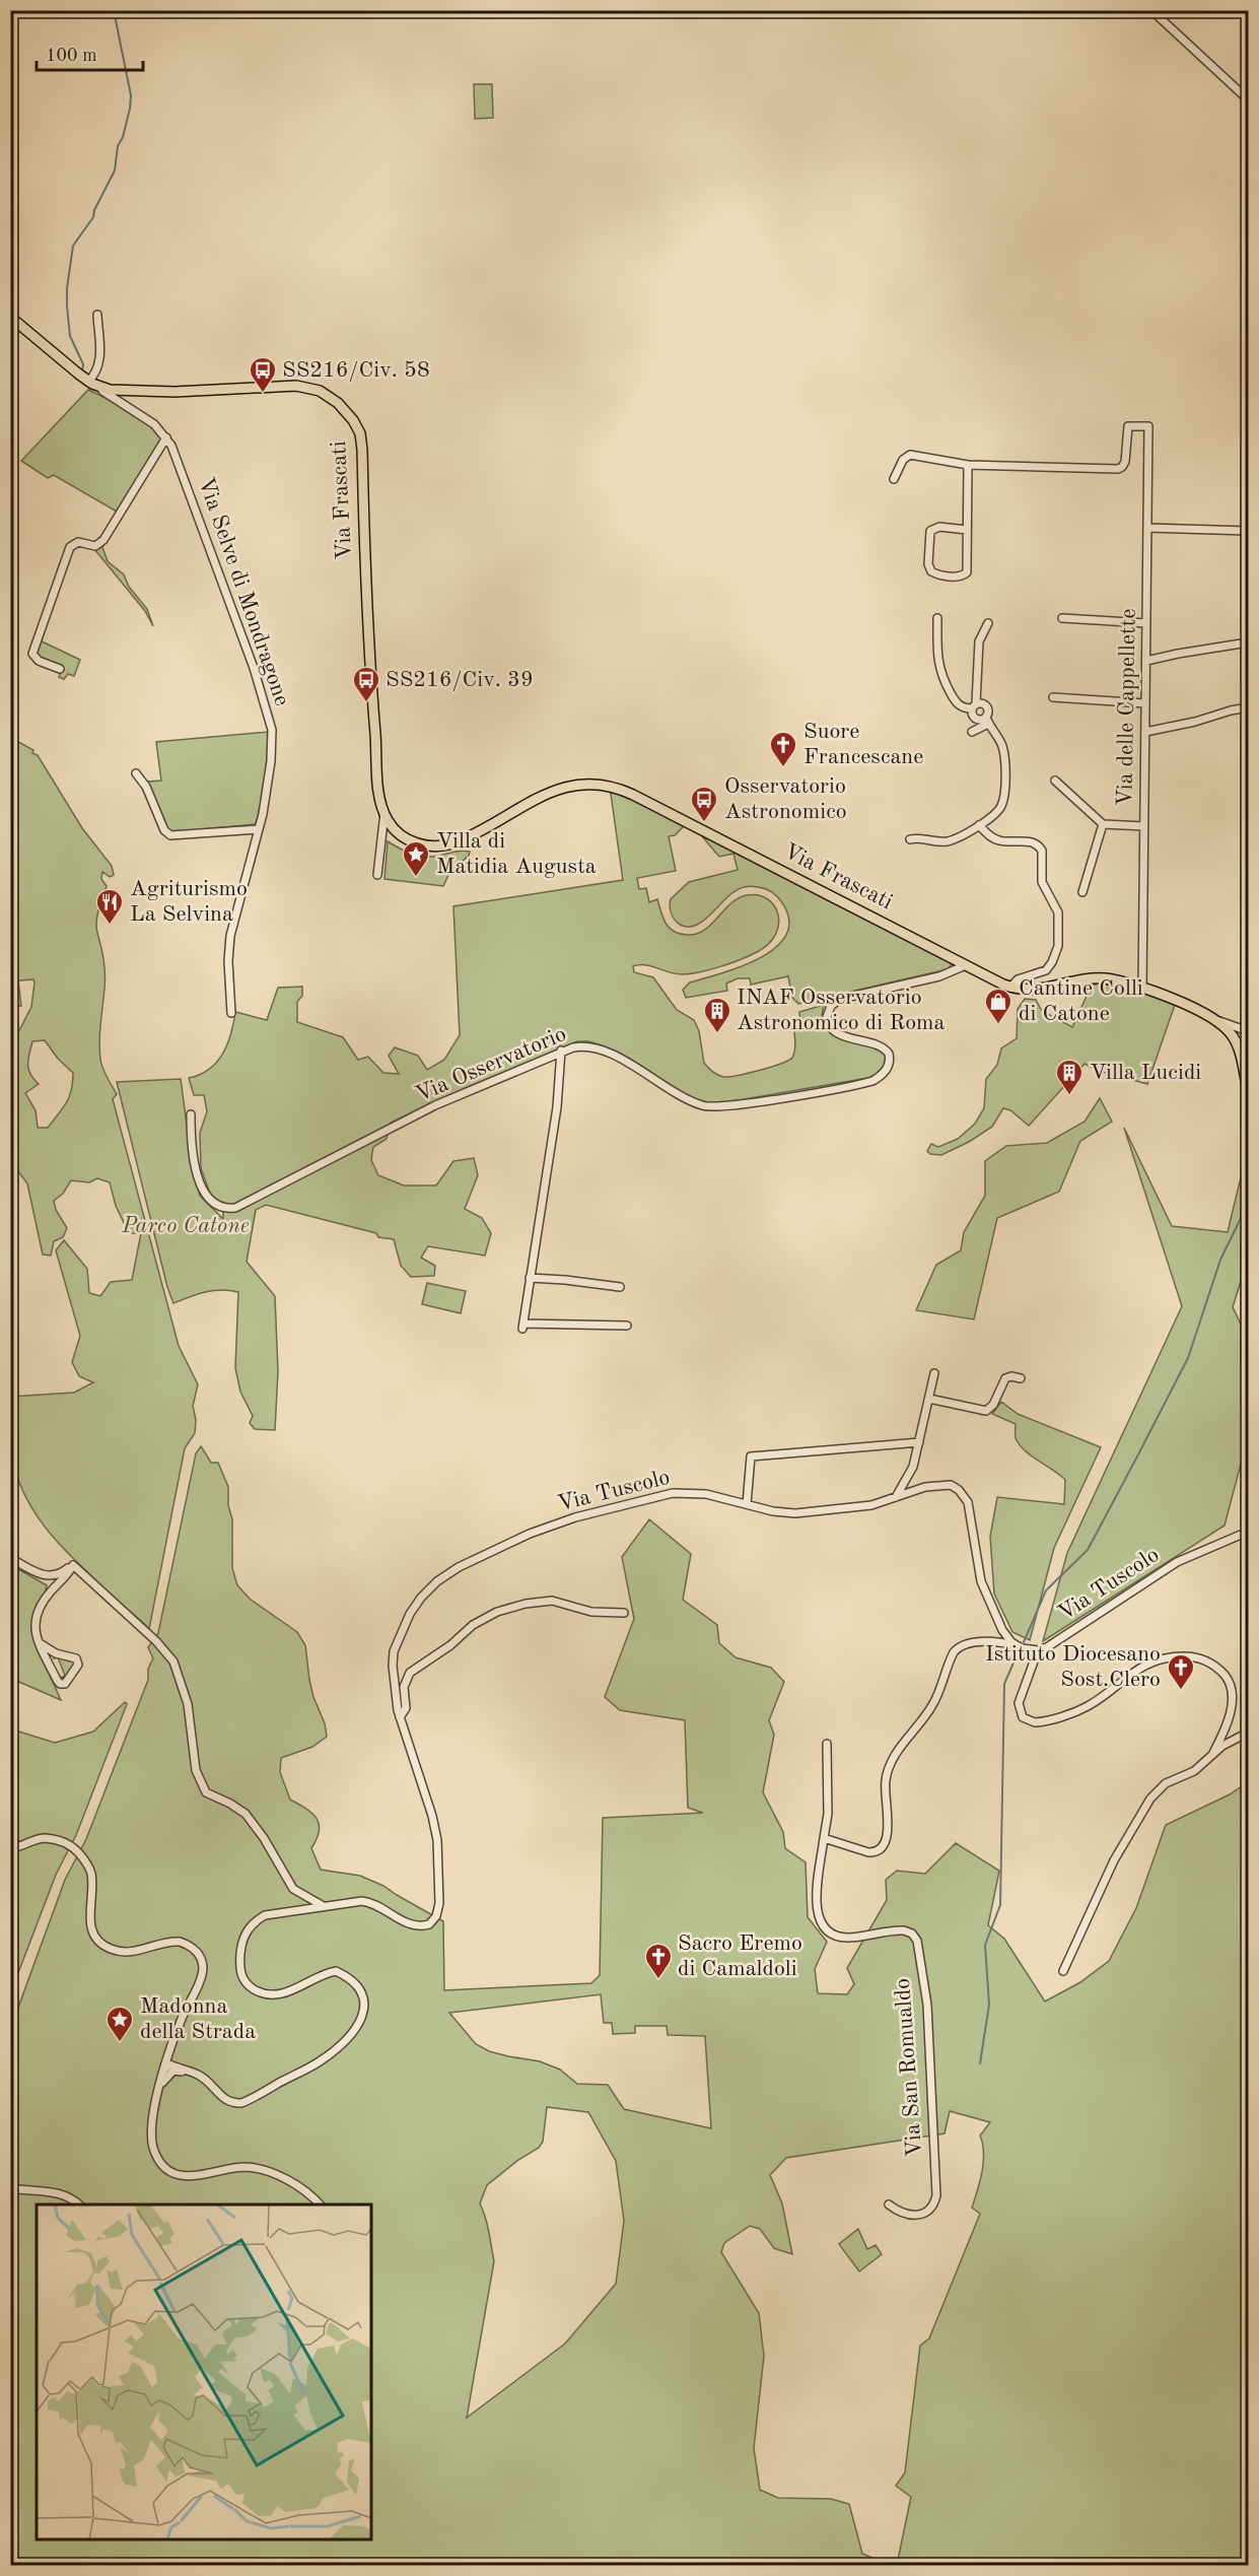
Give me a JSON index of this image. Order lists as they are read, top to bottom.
{
  "streets": {
    "main road": ["Via Frascati"],
    "street": [
      "Via Selve di Mondragone",
      "Via delle Cappellette",
      "Via Osservatorio",
      "Via Tuscolo",
      "Via San Romualdo"
    ]
  },
  "crossings": [
    ["Via Frascati", "Via Selve di Mondragone"],
    ["Via Frascati", "Via delle Cappellette"],
    ["Via Frascati", "Via Osservatorio"]
  ],
  "parks": ["Parco Catone"],
  "places": {
    "bus stop": ["SS216/Civ. 58", "SS216/Civ. 39", "Osservatorio Astronomico"],
    "church": ["Suore Francescane", "Istituto Diocesano Sost.Clero", "Sacro Eremo di Camaldoli"],
    "place": ["Villa di Matidia Augusta", "Madonna della Strada"],
    "restaurant": ["Agriturismo La Selvina"],
    "shop": ["Cantine Colli di Catone"],
    "building": ["INAF Osservatorio Astronomico di Roma", "Villa Lucidi"]
  },
  "scale_bar": "100 m"
}
